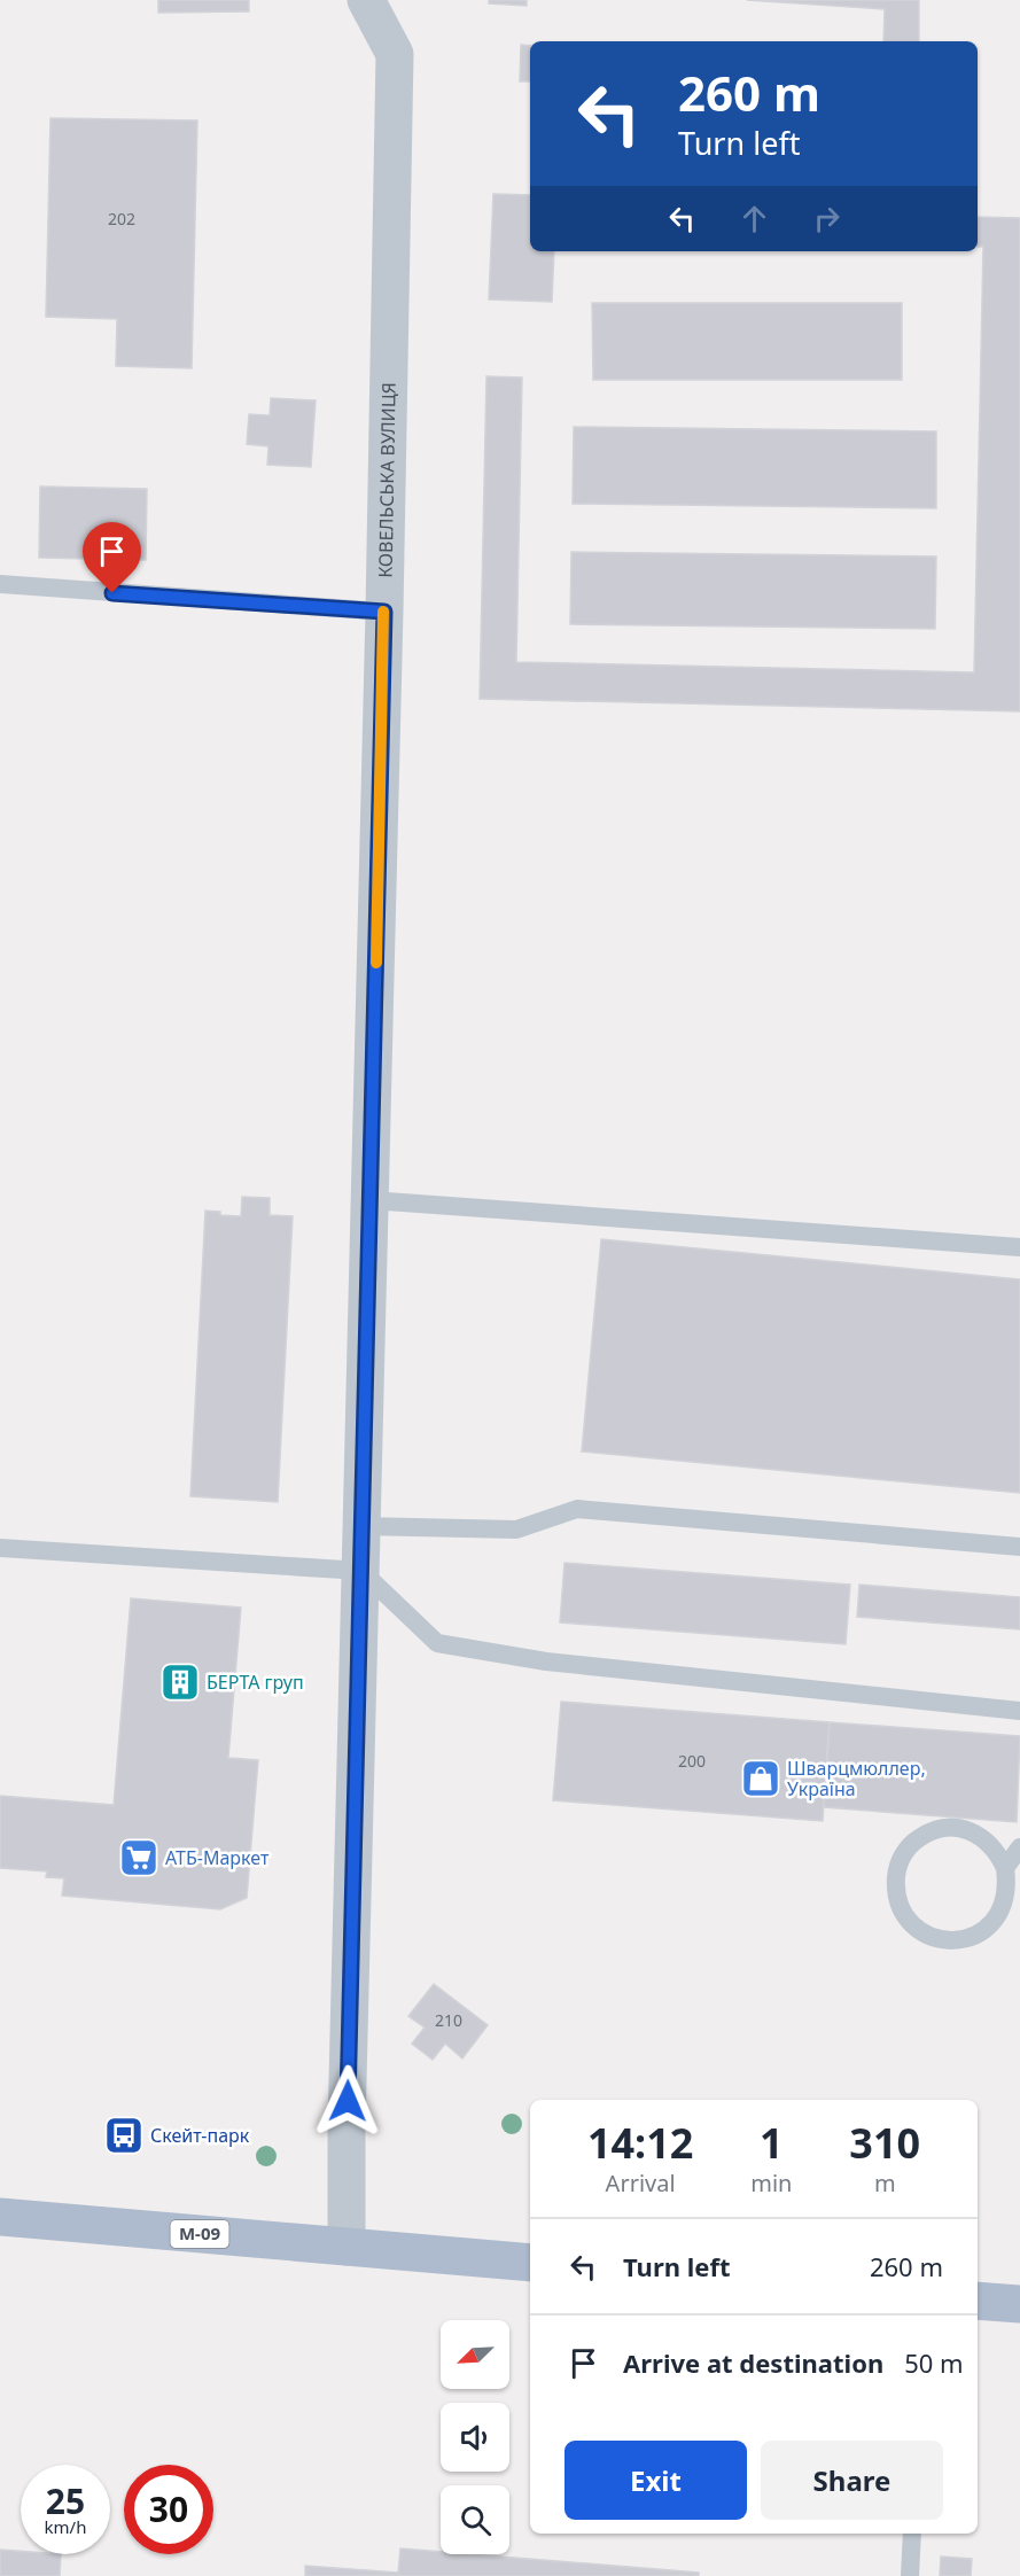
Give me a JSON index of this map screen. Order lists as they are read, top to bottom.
{
  "streets": {
    "main road": ["М-09"],
    "street": ["КОВЕЛЬСЬКА ВУЛИЦЯ"]
  },
  "crossings": [
    ["КОВЕЛЬСЬКА ВУЛИЦЯ", "М-09"]
  ],
  "places": {
    "building": ["БЕРТА груп"],
    "shop": ["Шварцмюллер, Україна"],
    "supermarket": ["АТБ-Маркет"],
    "bus stop": ["Скейт-парк"]
  },
  "house_numbers": ["202", "200", "210"],
  "north": "bottom left",
  "page": {
    "turn": ["260 m", "Turn left"],
    "eta": [
      "14:12",
      "Arrival",
      "1",
      "min",
      "310",
      "m"
    ],
    "list": [
      {
        "name": "Turn left",
        "value": "260 m"
      },
      {
        "name": "Arrive at destination",
        "value": "50 m"
      }
    ],
    "buttons": ["Exit", "Share"],
    "speed": "25 km/h",
    "limit": "30"
  }
}
